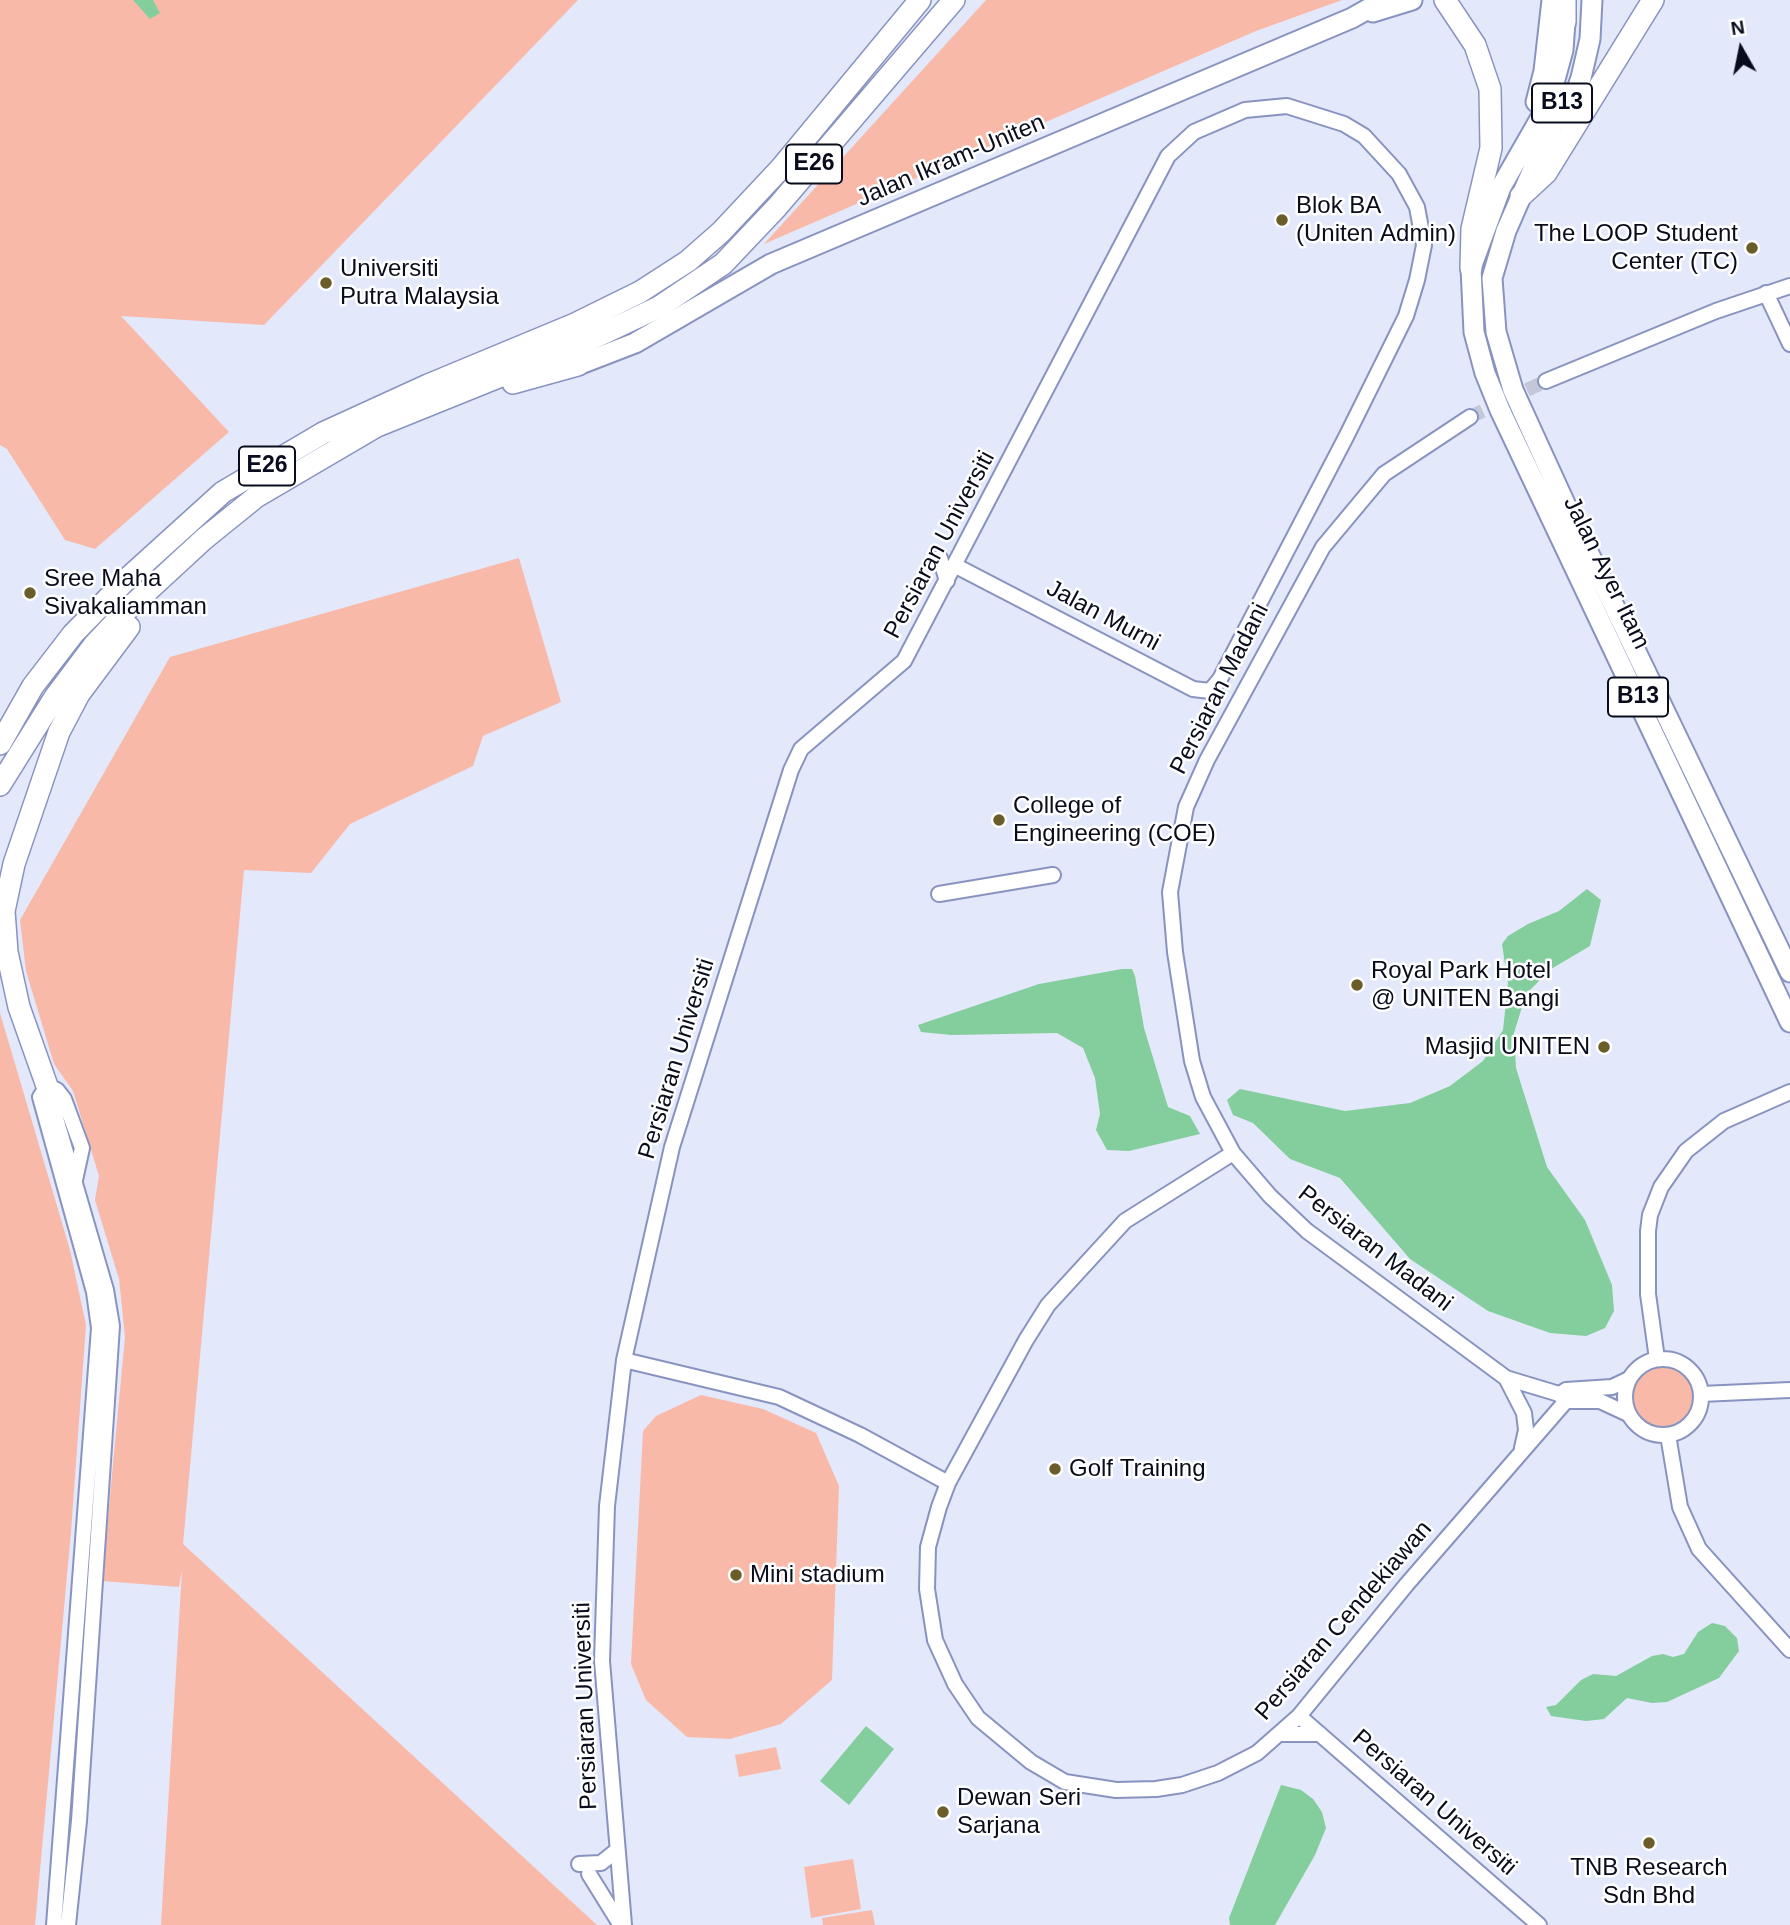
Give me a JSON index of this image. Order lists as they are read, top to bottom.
{
  "streets": {
    "highway": ["B13", "E26"],
    "main road": ["Jalan Ikram-Uniten", "Jalan Ayer Itam"],
    "street": [
      "Persiaran Universiti",
      "Jalan Murni",
      "Persiaran Madani",
      "Persiaran Cendekiawan"
    ]
  },
  "crossings": [
    ["B13", "Jalan Ayer Itam"],
    ["Persiaran Universiti", "Jalan Murni"],
    ["Persiaran Universiti", "Persiaran Cendekiawan"],
    ["Persiaran Madani", "Persiaran Cendekiawan"]
  ],
  "places": [
    "Blok BA (Uniten Admin)",
    "The LOOP Student Center (TC)",
    "Universiti Putra Malaysia",
    "Sree Maha Sivakaliamman",
    "College of Engineering (COE)",
    "Royal Park Hotel @ UNITEN Bangi",
    "Masjid UNITEN",
    "Golf Training",
    "Mini stadium",
    "Dewan Seri Sarjana",
    "TNB Research Sdn Bhd"
  ],
  "north": "top"
}
